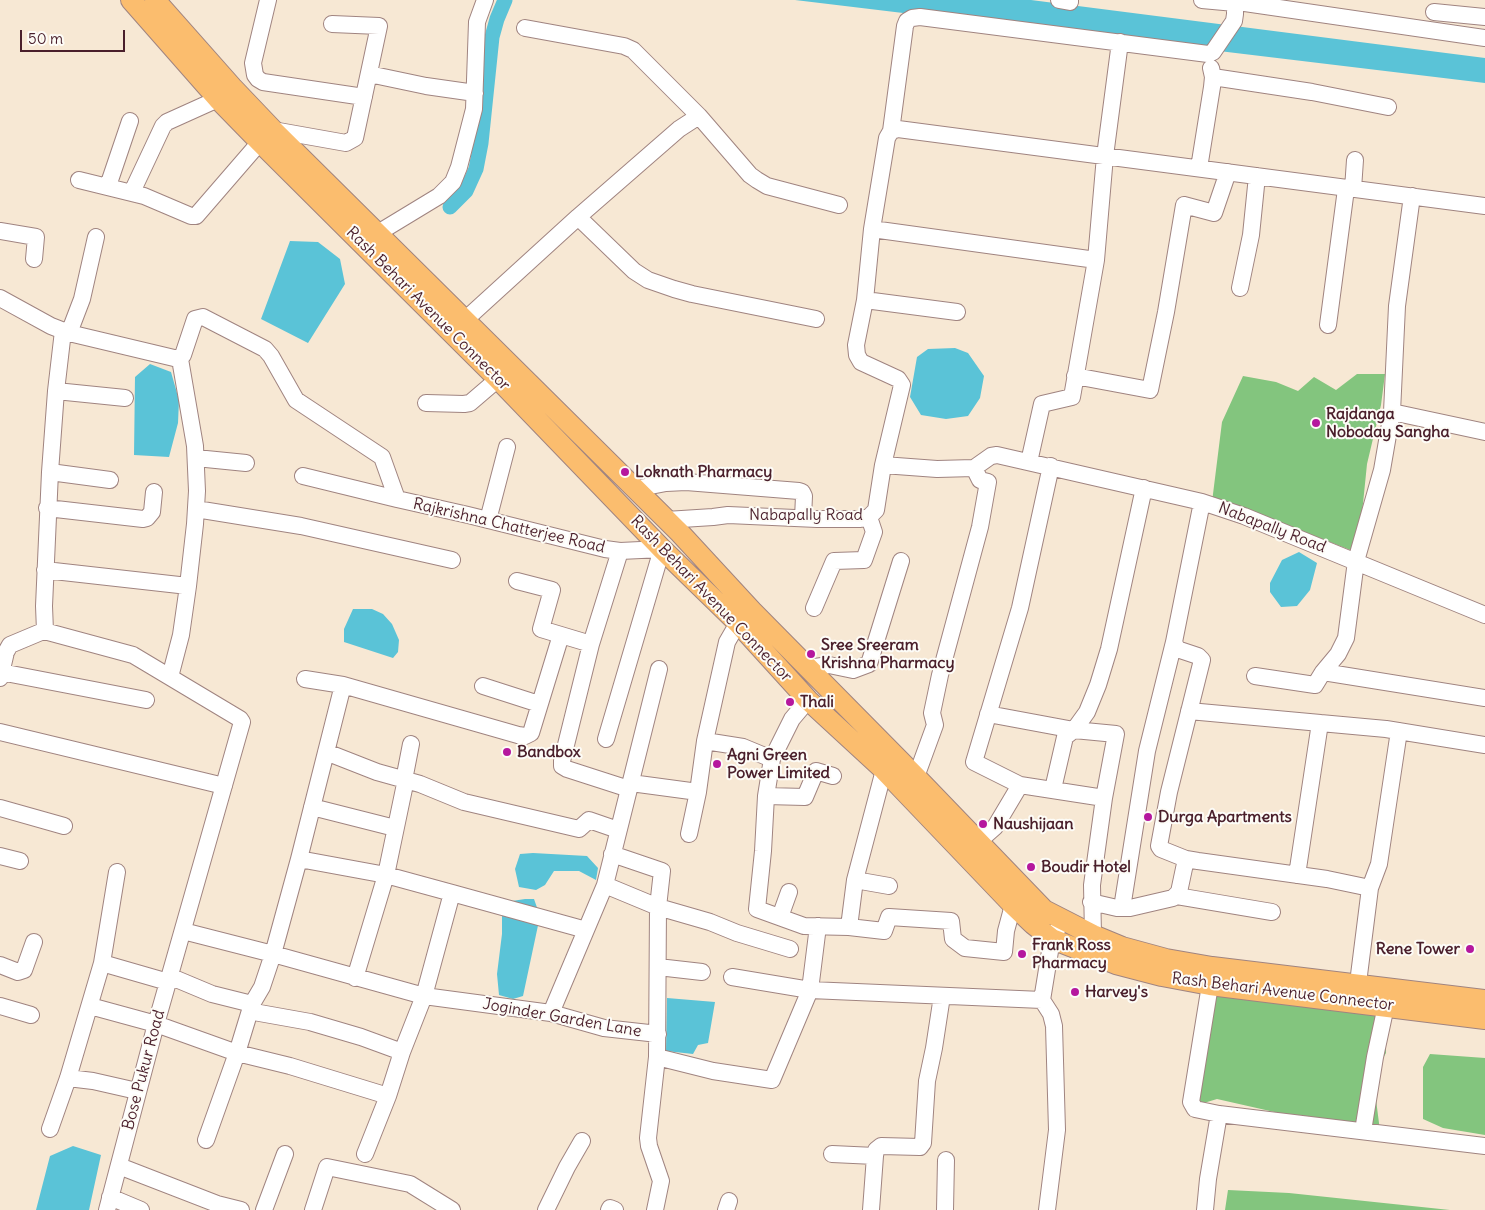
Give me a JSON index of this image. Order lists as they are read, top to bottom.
{
  "streets": {
    "main road": ["Rash Behari Avenue Connector"],
    "street": [
      "Nabapally Road",
      "Rajkrishna Chatterjee Road",
      "Joginder Garden Lane",
      "Bose Pukur Road"
    ]
  },
  "crossings": [
    ["Rash Behari Avenue Connector", "Nabapally Road"],
    ["Rash Behari Avenue Connector", "Rajkrishna Chatterjee Road"],
    ["Joginder Garden Lane", "Bose Pukur Road"]
  ],
  "places": [
    "Rajdanga Noboday Sangha",
    "Loknath Pharmacy",
    "Sree Sreeram Krishna Pharmacy",
    "Thali",
    "Bandbox",
    "Agni Green Power Limited",
    "Durga Apartments",
    "Naushijaan",
    "Boudir Hotel",
    "Rene Tower",
    "Frank Ross Pharmacy",
    "Harvey's"
  ],
  "scale_bar": "50 m"
}
